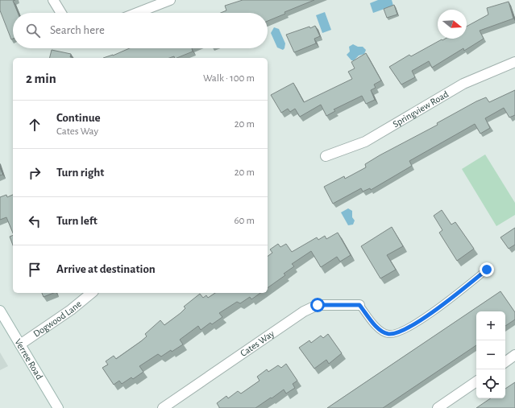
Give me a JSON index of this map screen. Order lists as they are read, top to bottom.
{
  "streets": {
    "street": [
      "Springview Road",
      "Dogwood Lane",
      "Cates Way",
      "Verree Road"
    ]
  },
  "crossings": [
    ["Dogwood Lane", "Verree Road"]
  ],
  "north": "right",
  "page": {
    "search": "Search here",
    "heading": ["2 min", "Walk · 100 m"],
    "list": [
      ["Continue", "Cates Way", "20 m"],
      ["Turn right", "20 m"],
      ["Turn left", "60 m"],
      "Arrive at destination"
    ],
    "map_buttons": ["+", "−"]
  }
}
